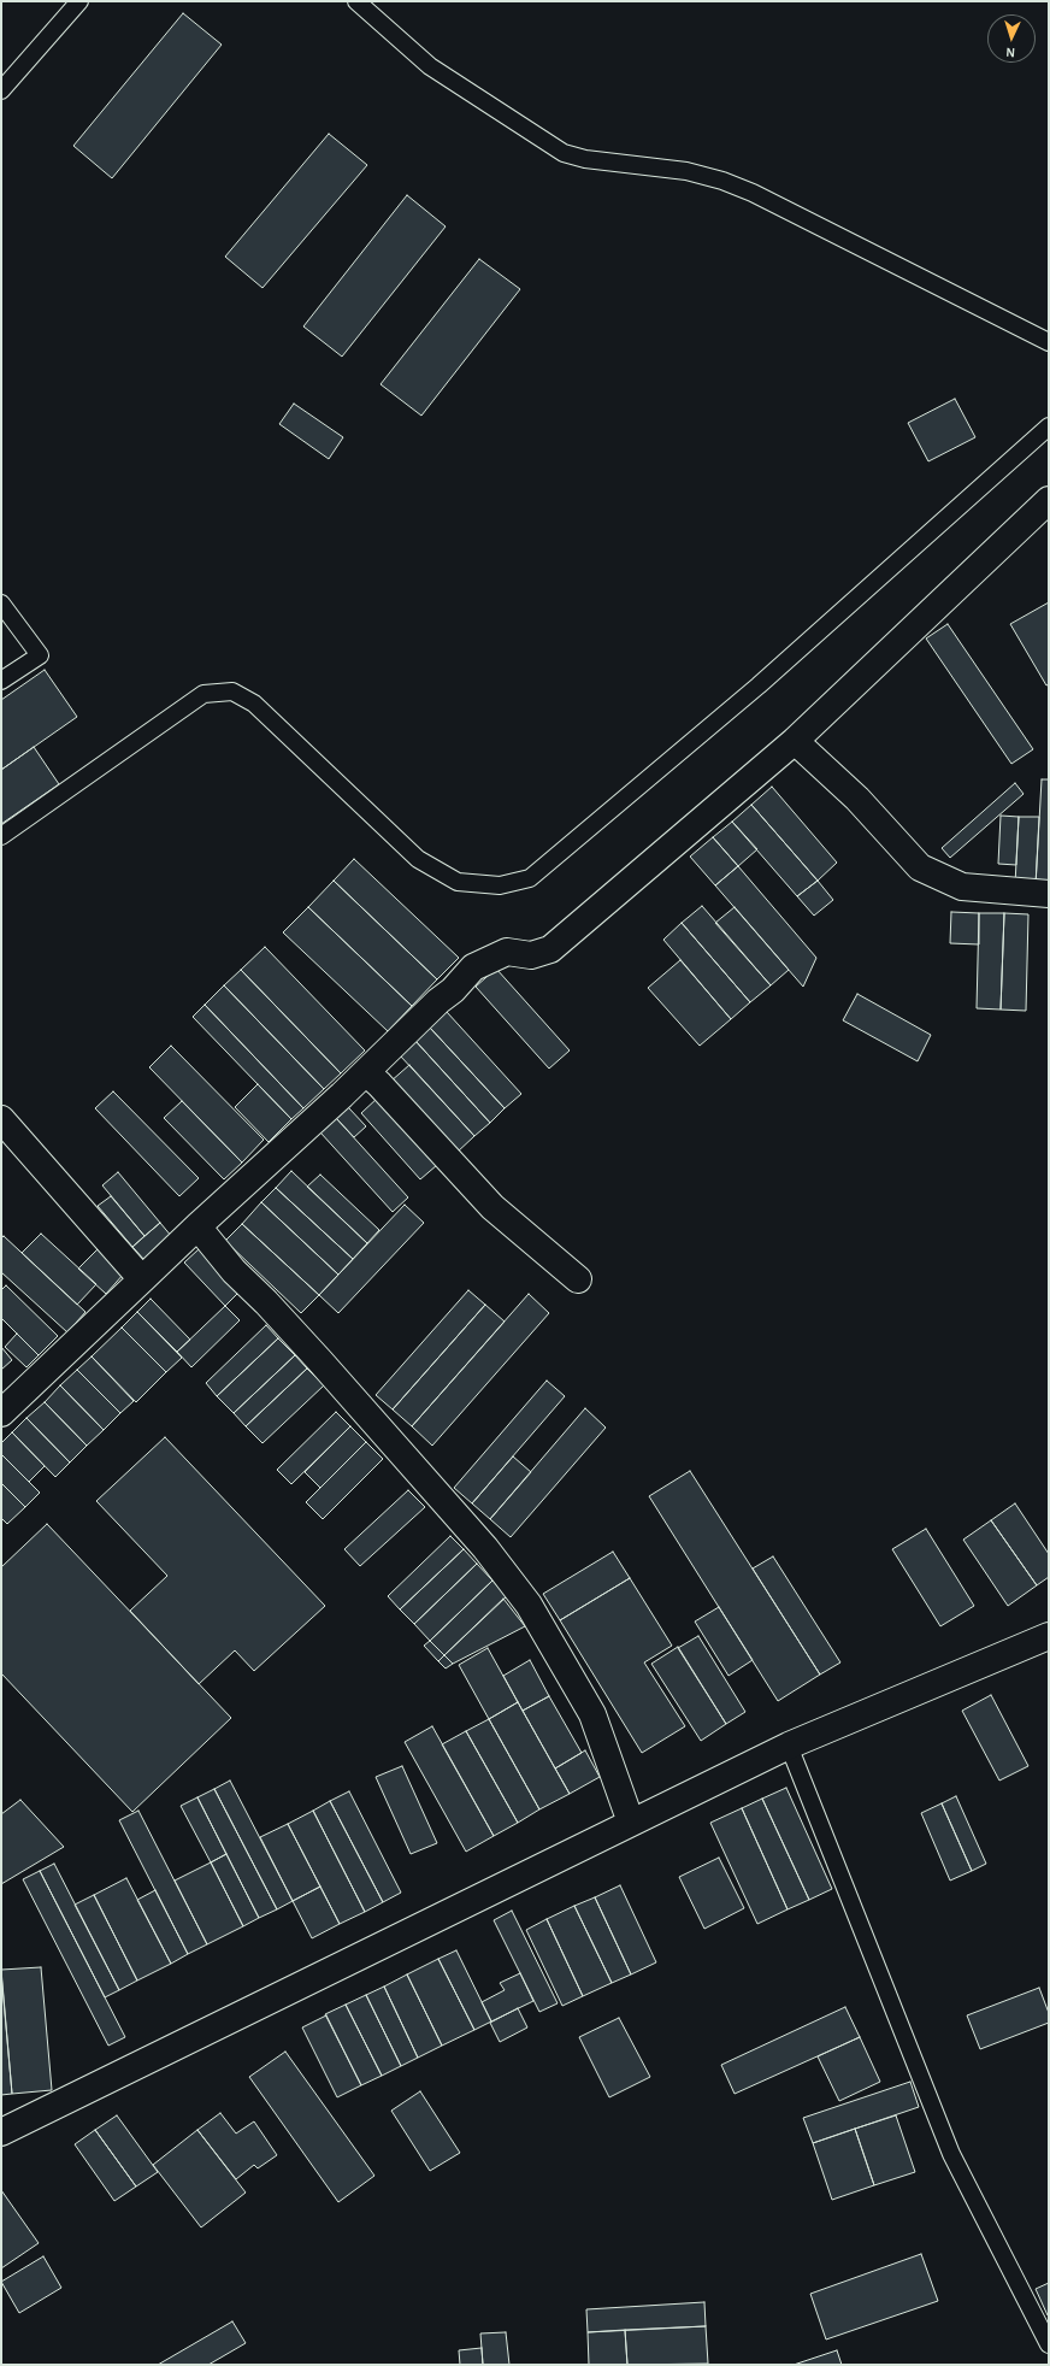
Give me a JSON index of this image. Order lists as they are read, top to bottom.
{
  "north": "bottom"
}
